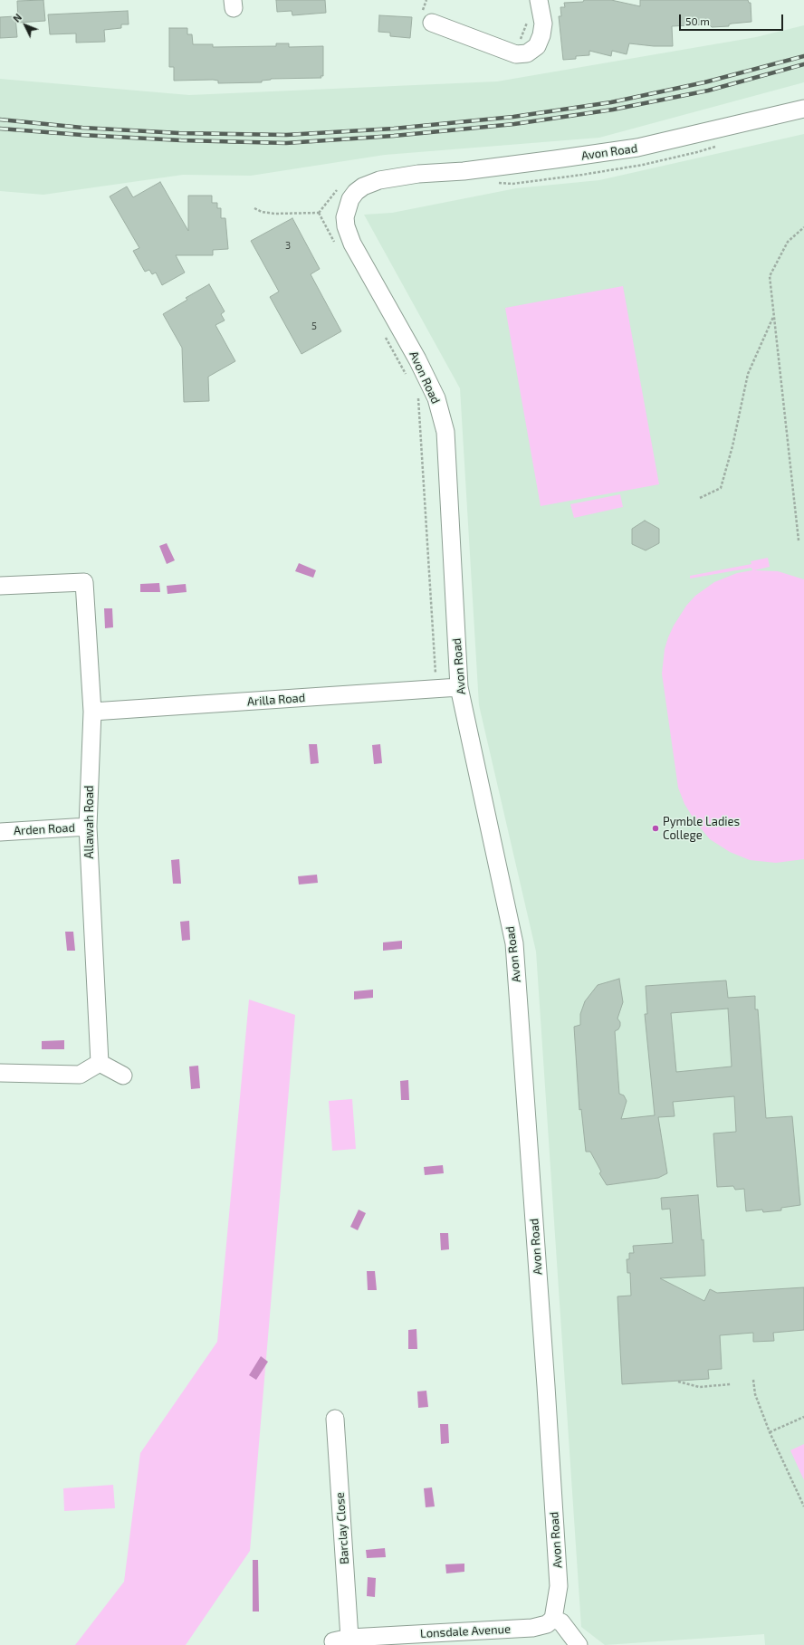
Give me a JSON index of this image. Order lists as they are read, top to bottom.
{
  "streets": {
    "street": [
      "Avon Road",
      "Arilla Road",
      "Allawah Road",
      "Arden Road",
      "Barclay Close",
      "Lonsdale Avenue"
    ]
  },
  "crossings": [
    ["Avon Road", "Arilla Road"],
    ["Avon Road", "Lonsdale Avenue"],
    ["Arilla Road", "Allawah Road"],
    ["Allawah Road", "Arden Road"],
    ["Barclay Close", "Lonsdale Avenue"]
  ],
  "places": ["Pymble Ladies College"],
  "house_numbers": ["3", "5"],
  "scale_bar": "50 m",
  "north": "top left"
}
